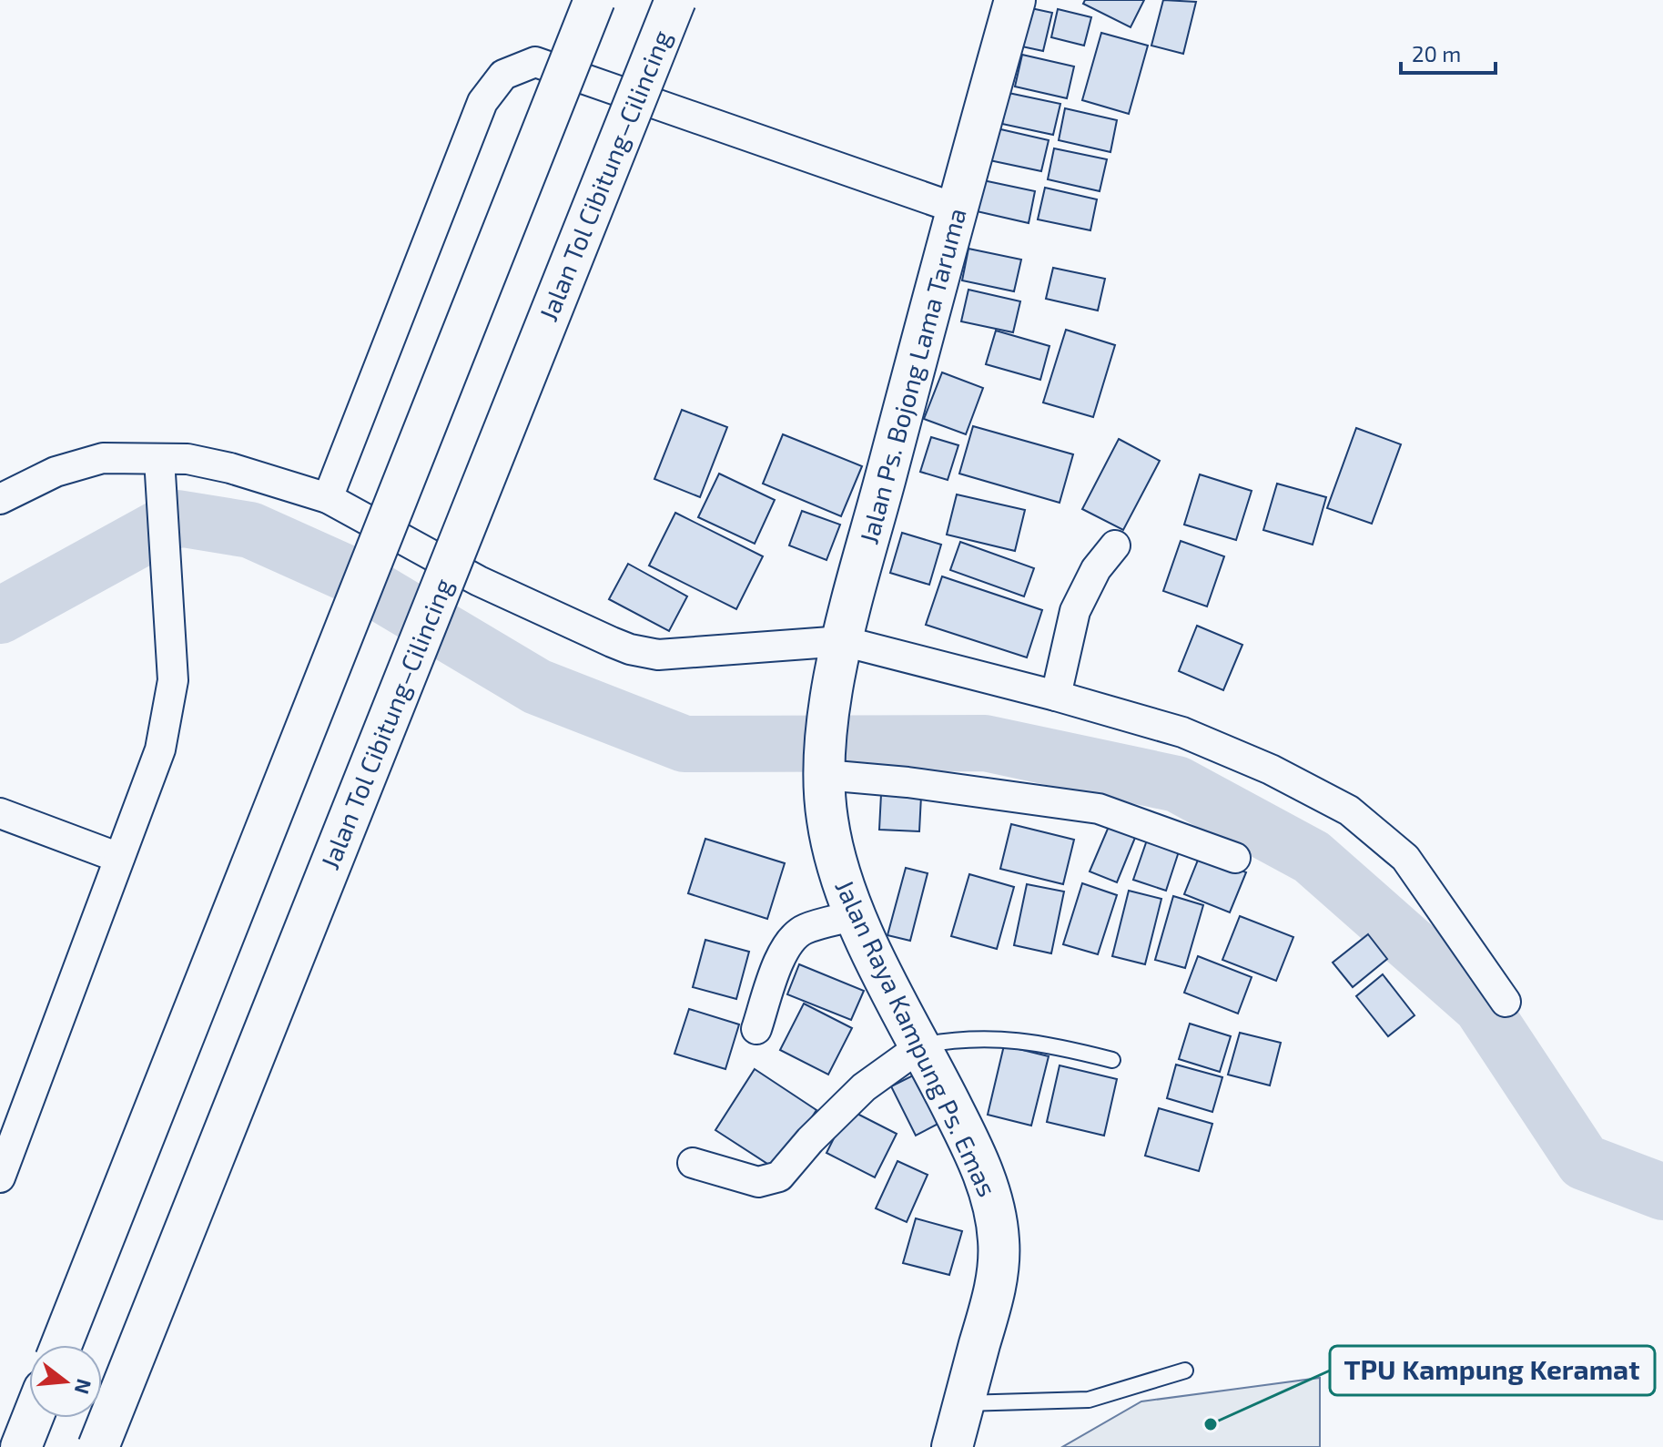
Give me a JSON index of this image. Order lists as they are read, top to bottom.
{
  "streets": {
    "main road": ["Jalan Tol Cibitung–Cilincing", "Jalan Ps. Bojong Lama Taruma", "Jalan Raya Kampung Ps. Emas"]
  },
  "crossings": [
    ["Jalan Ps. Bojong Lama Taruma", "Jalan Raya Kampung Ps. Emas"]
  ],
  "places": ["TPU Kampung Keramat"],
  "scale_bar": "20 m",
  "north": "right"
}
